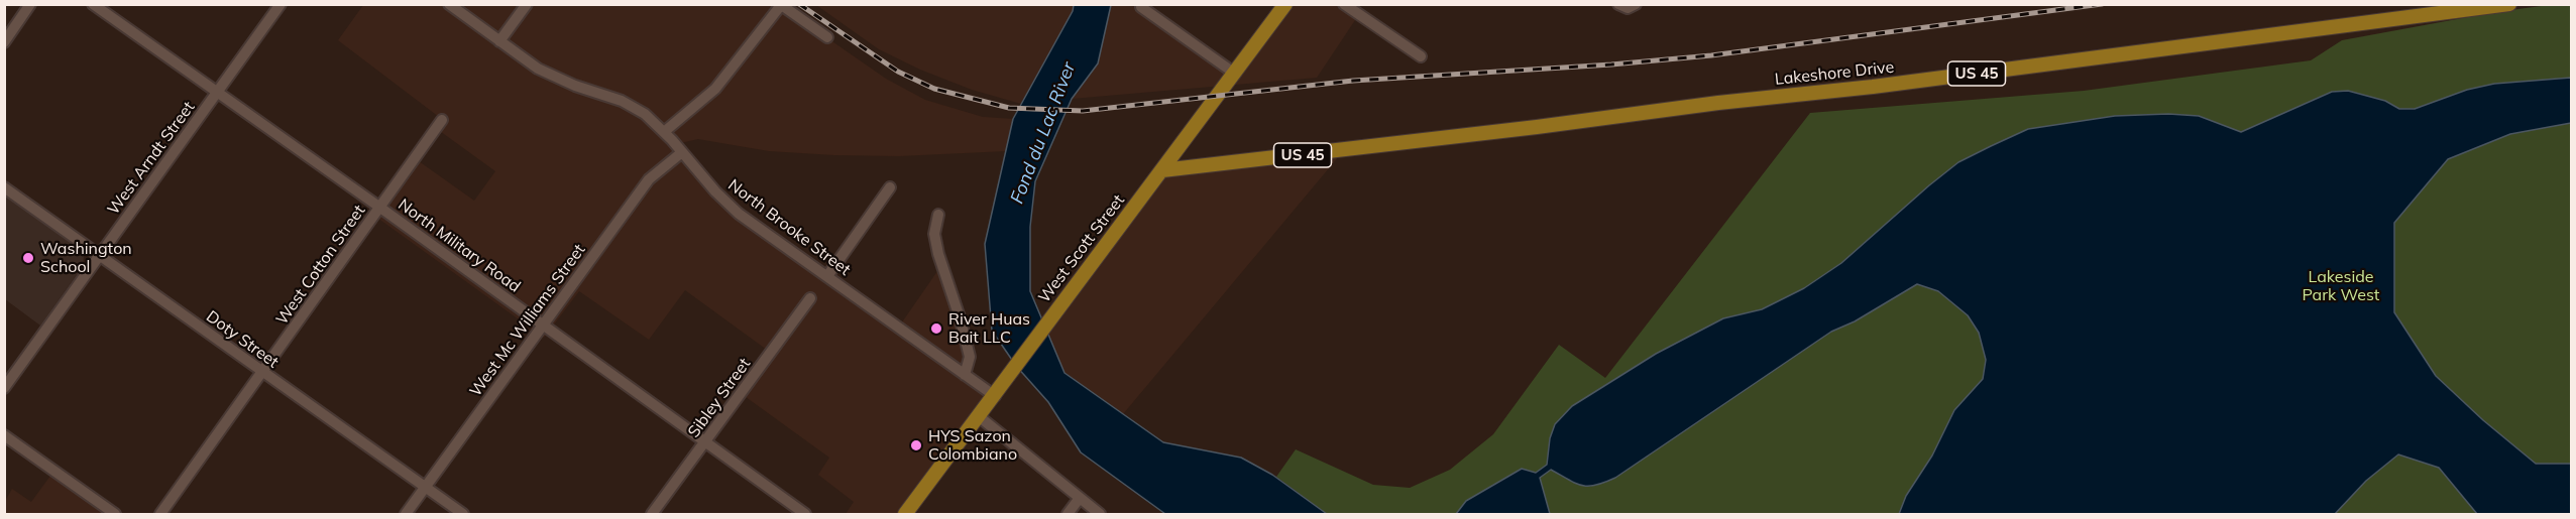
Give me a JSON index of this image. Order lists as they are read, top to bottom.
{
  "streets": {
    "main road": ["Lakeshore Drive", "US 45", "West Scott Street"],
    "street": [
      "West Arndt Street",
      "North Brooke Street",
      "North Military Road",
      "West Cotton Street",
      "West Mc Williams Street",
      "Doty Street",
      "Sibley Street"
    ]
  },
  "crossings": [
    ["Lakeshore Drive", "West Scott Street"],
    ["West Arndt Street", "North Military Road"],
    ["West Arndt Street", "Doty Street"],
    ["North Brooke Street", "West Scott Street"],
    ["North Brooke Street", "West Mc Williams Street"],
    ["North Military Road", "West Cotton Street"],
    ["North Military Road", "West Mc Williams Street"],
    ["North Military Road", "Sibley Street"],
    ["West Cotton Street", "Doty Street"],
    ["West Mc Williams Street", "Doty Street"]
  ],
  "water": ["Fond du Lac River"],
  "parks": ["Lakeside Park West"],
  "places": ["Washington School", "River Huas Bait LLC", "HYS Sazon Colombiano"]
}
